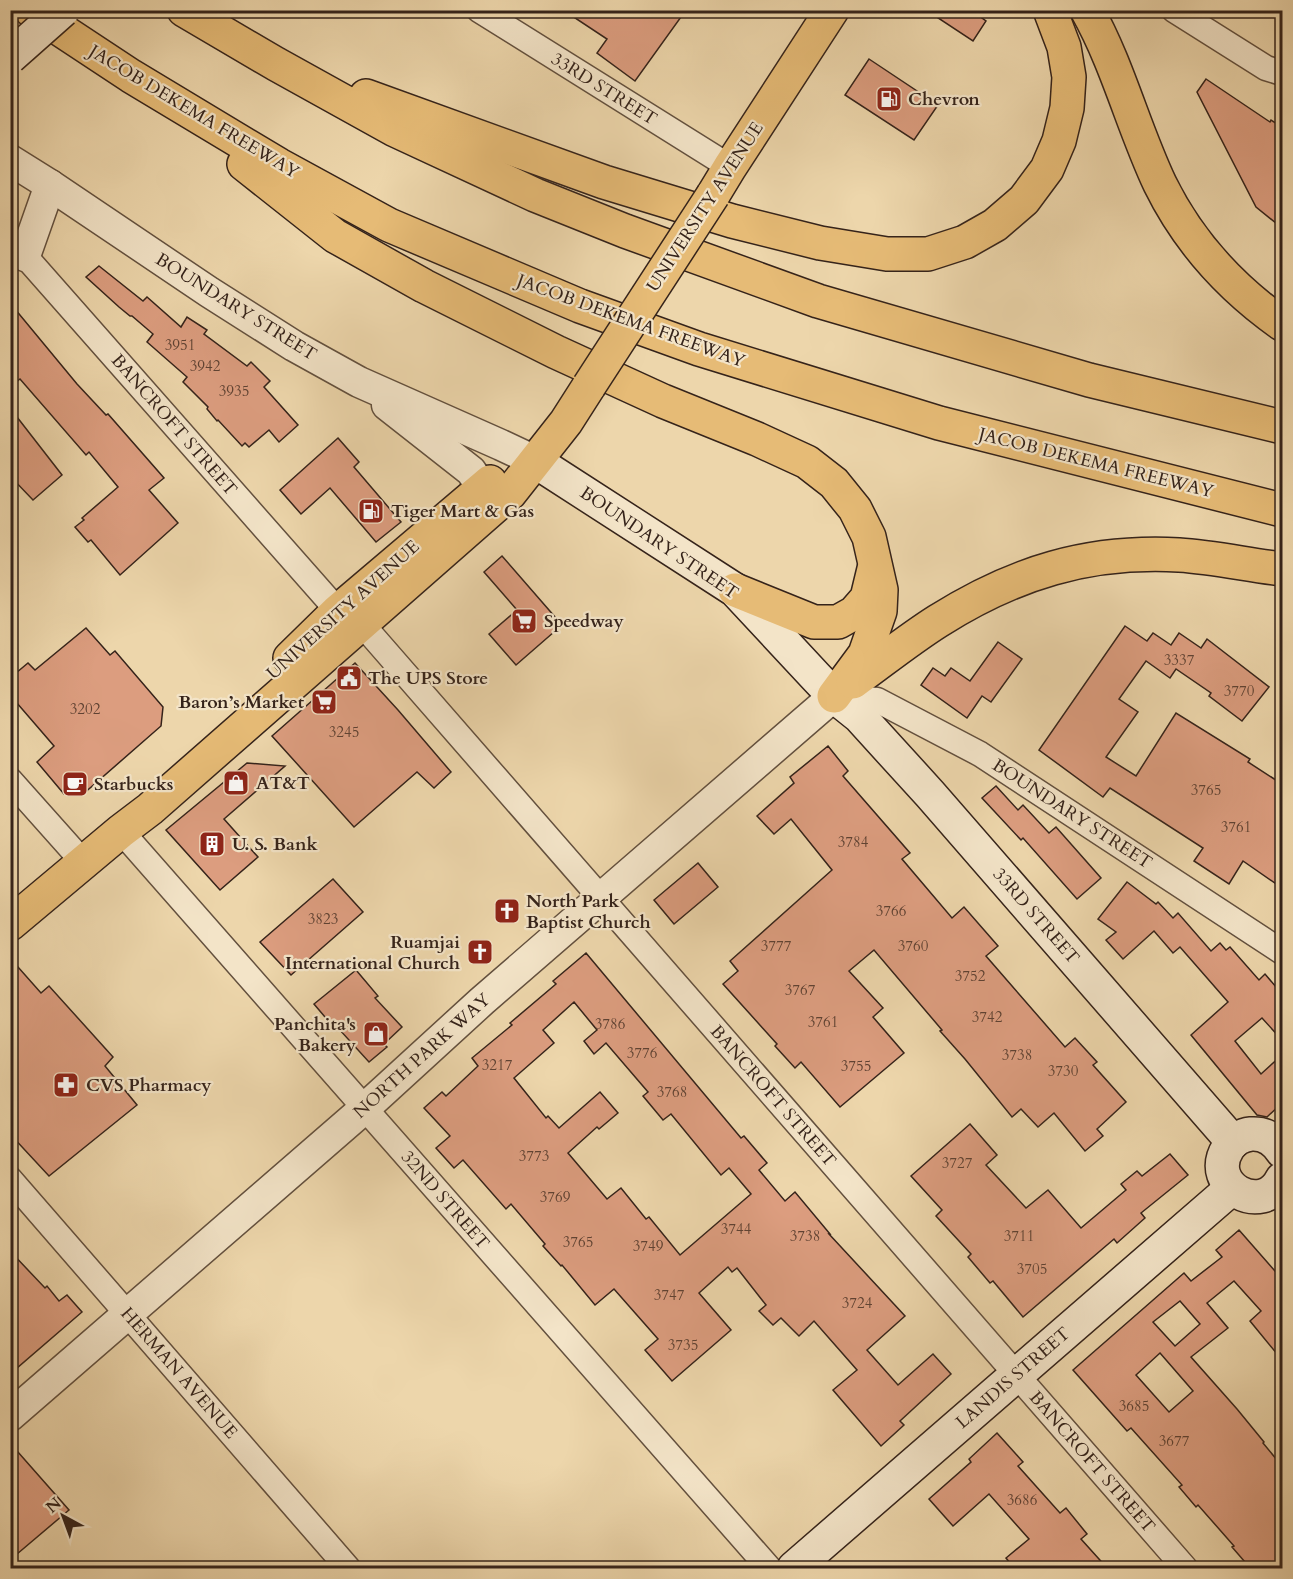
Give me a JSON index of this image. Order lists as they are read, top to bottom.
{
  "streets": {
    "main road": [
      "33RD STREET",
      "JACOB DEKEMA FREEWAY",
      "UNIVERSITY AVENUE",
      "BOUNDARY STREET",
      "LANDIS STREET"
    ],
    "street": [
      "BANCROFT STREET",
      "NORTH PARK WAY",
      "32ND STREET",
      "HERMAN AVENUE"
    ]
  },
  "crossings": [
    ["33RD STREET", "UNIVERSITY AVENUE"],
    ["33RD STREET", "BOUNDARY STREET"],
    ["33RD STREET", "NORTH PARK WAY"],
    ["UNIVERSITY AVENUE", "BOUNDARY STREET"],
    ["UNIVERSITY AVENUE", "BANCROFT STREET"],
    ["UNIVERSITY AVENUE", "32ND STREET"],
    ["BOUNDARY STREET", "NORTH PARK WAY"],
    ["BANCROFT STREET", "NORTH PARK WAY"],
    ["BANCROFT STREET", "LANDIS STREET"],
    ["NORTH PARK WAY", "32ND STREET"],
    ["NORTH PARK WAY", "HERMAN AVENUE"]
  ],
  "places": {
    "fuel station": ["Chevron", "Tiger Mart & Gas"],
    "supermarket": ["Speedway", "Baron’s Market"],
    "public building": ["The UPS Store"],
    "shop": ["AT&T", "Panchita's Bakery"],
    "cafe": ["Starbucks"],
    "building": ["U. S. Bank"],
    "church": ["North Park Baptist Church", "Ruamjai International Church"],
    "pharmacy": ["CVS Pharmacy"]
  },
  "house_numbers": [
    "3951",
    "3942",
    "3935",
    "3337",
    "3770",
    "3202",
    "3245",
    "3765",
    "3761",
    "3784",
    "3766",
    "3823",
    "3777",
    "3760",
    "3752",
    "3767",
    "3742",
    "3761",
    "3786",
    "3776",
    "3738",
    "3217",
    "3755",
    "3730",
    "3768",
    "3773",
    "3727",
    "3769",
    "3744",
    "3738",
    "3711",
    "3765",
    "3749",
    "3705",
    "3747",
    "3724",
    "3735",
    "3685",
    "3677",
    "3686"
  ],
  "north": "top left"
}
